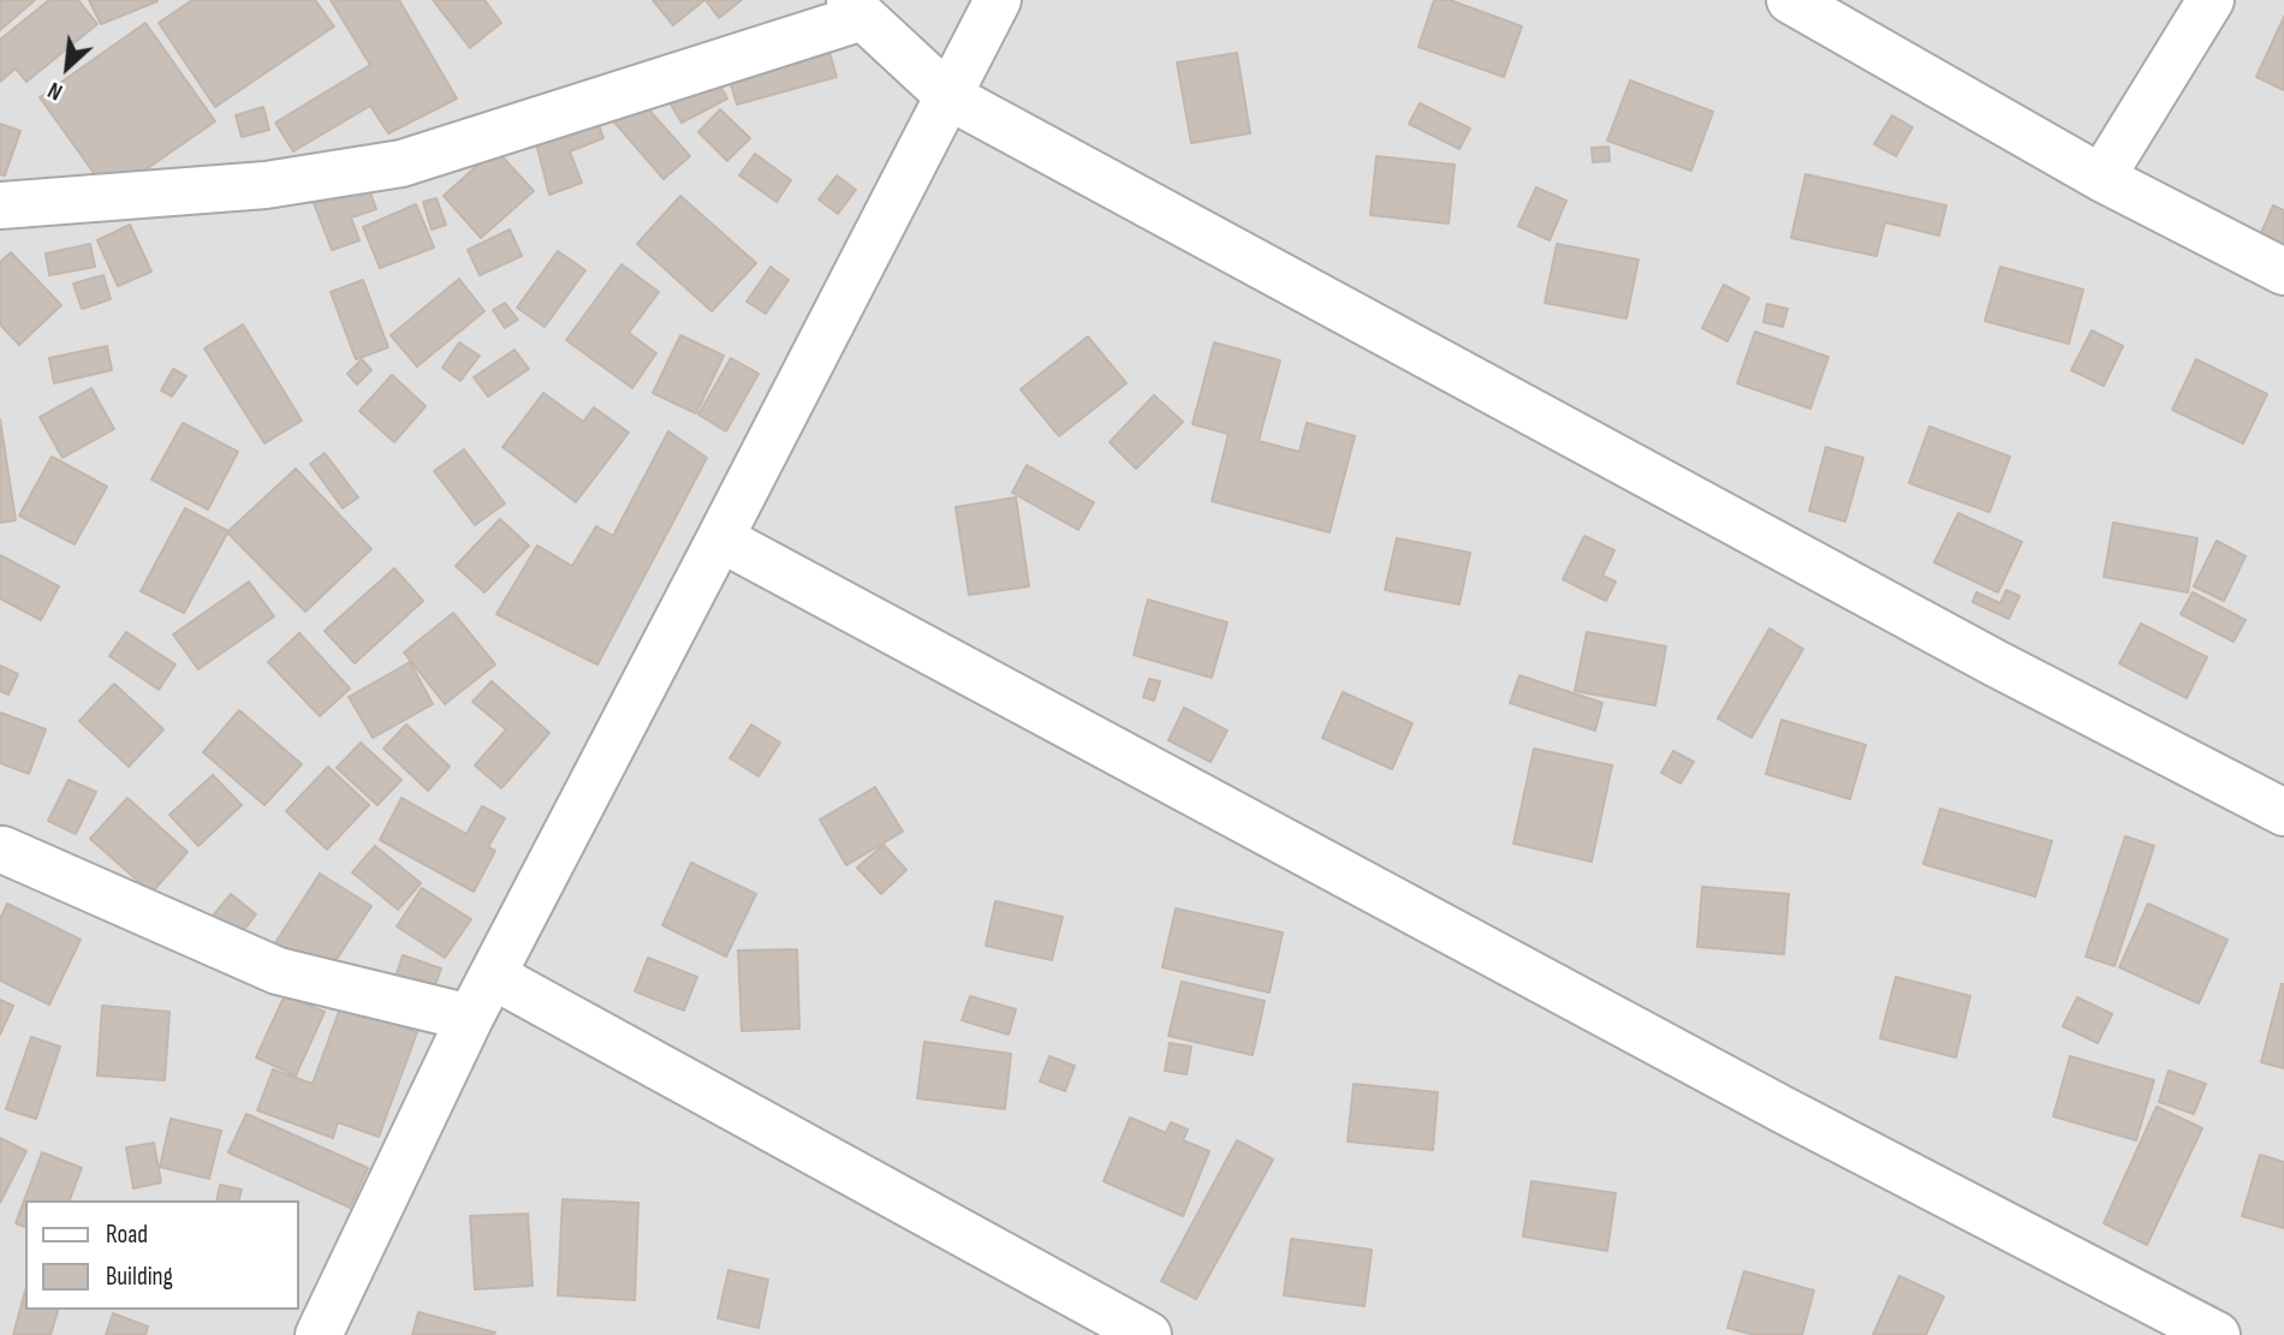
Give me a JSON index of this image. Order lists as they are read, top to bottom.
{
  "legend": ["Road", "Building"],
  "north": "bottom left"
}
